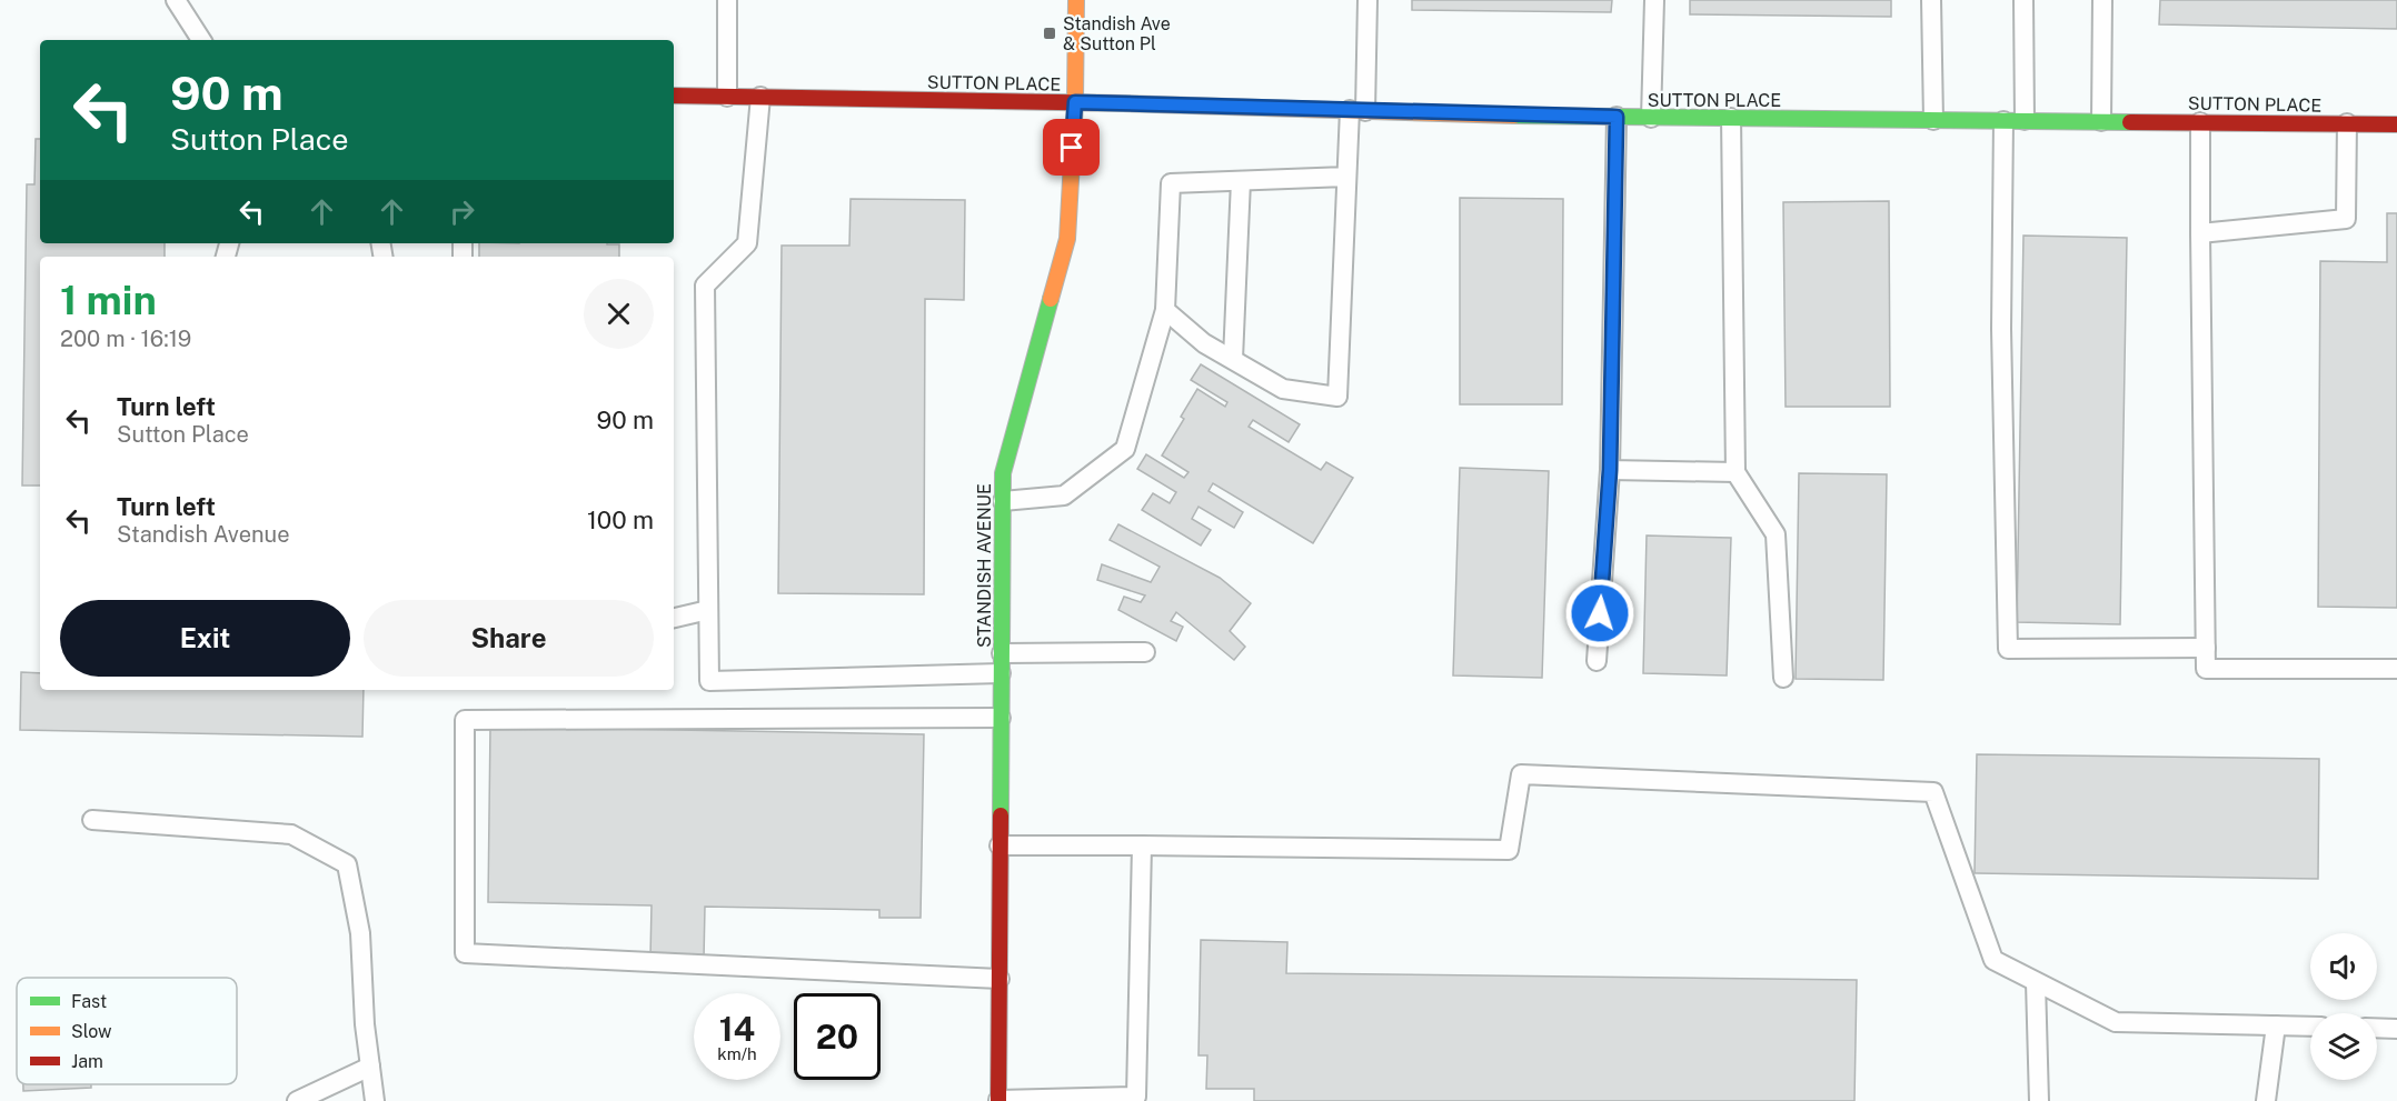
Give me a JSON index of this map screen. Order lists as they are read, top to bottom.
{
  "streets": {
    "street": ["SUTTON PLACE", "STANDISH AVENUE"]
  },
  "crossings": [
    ["SUTTON PLACE", "STANDISH AVENUE"]
  ],
  "places": {
    "transit": ["Standish Ave & Sutton Pl"]
  },
  "legend": ["Fast", "Slow", "Jam"],
  "page": {
    "turn": ["90 m", "Sutton Place"],
    "heading": ["1 min", "200 m · 16:19"],
    "list": [
      {
        "name": "Turn left",
        "note": "Sutton Place",
        "value": "90 m"
      },
      {
        "name": "Turn left",
        "note": "Standish Avenue",
        "value": "100 m"
      }
    ],
    "buttons": ["Exit", "Share"],
    "speed": "14 km/h",
    "limit": "20"
  }
}
